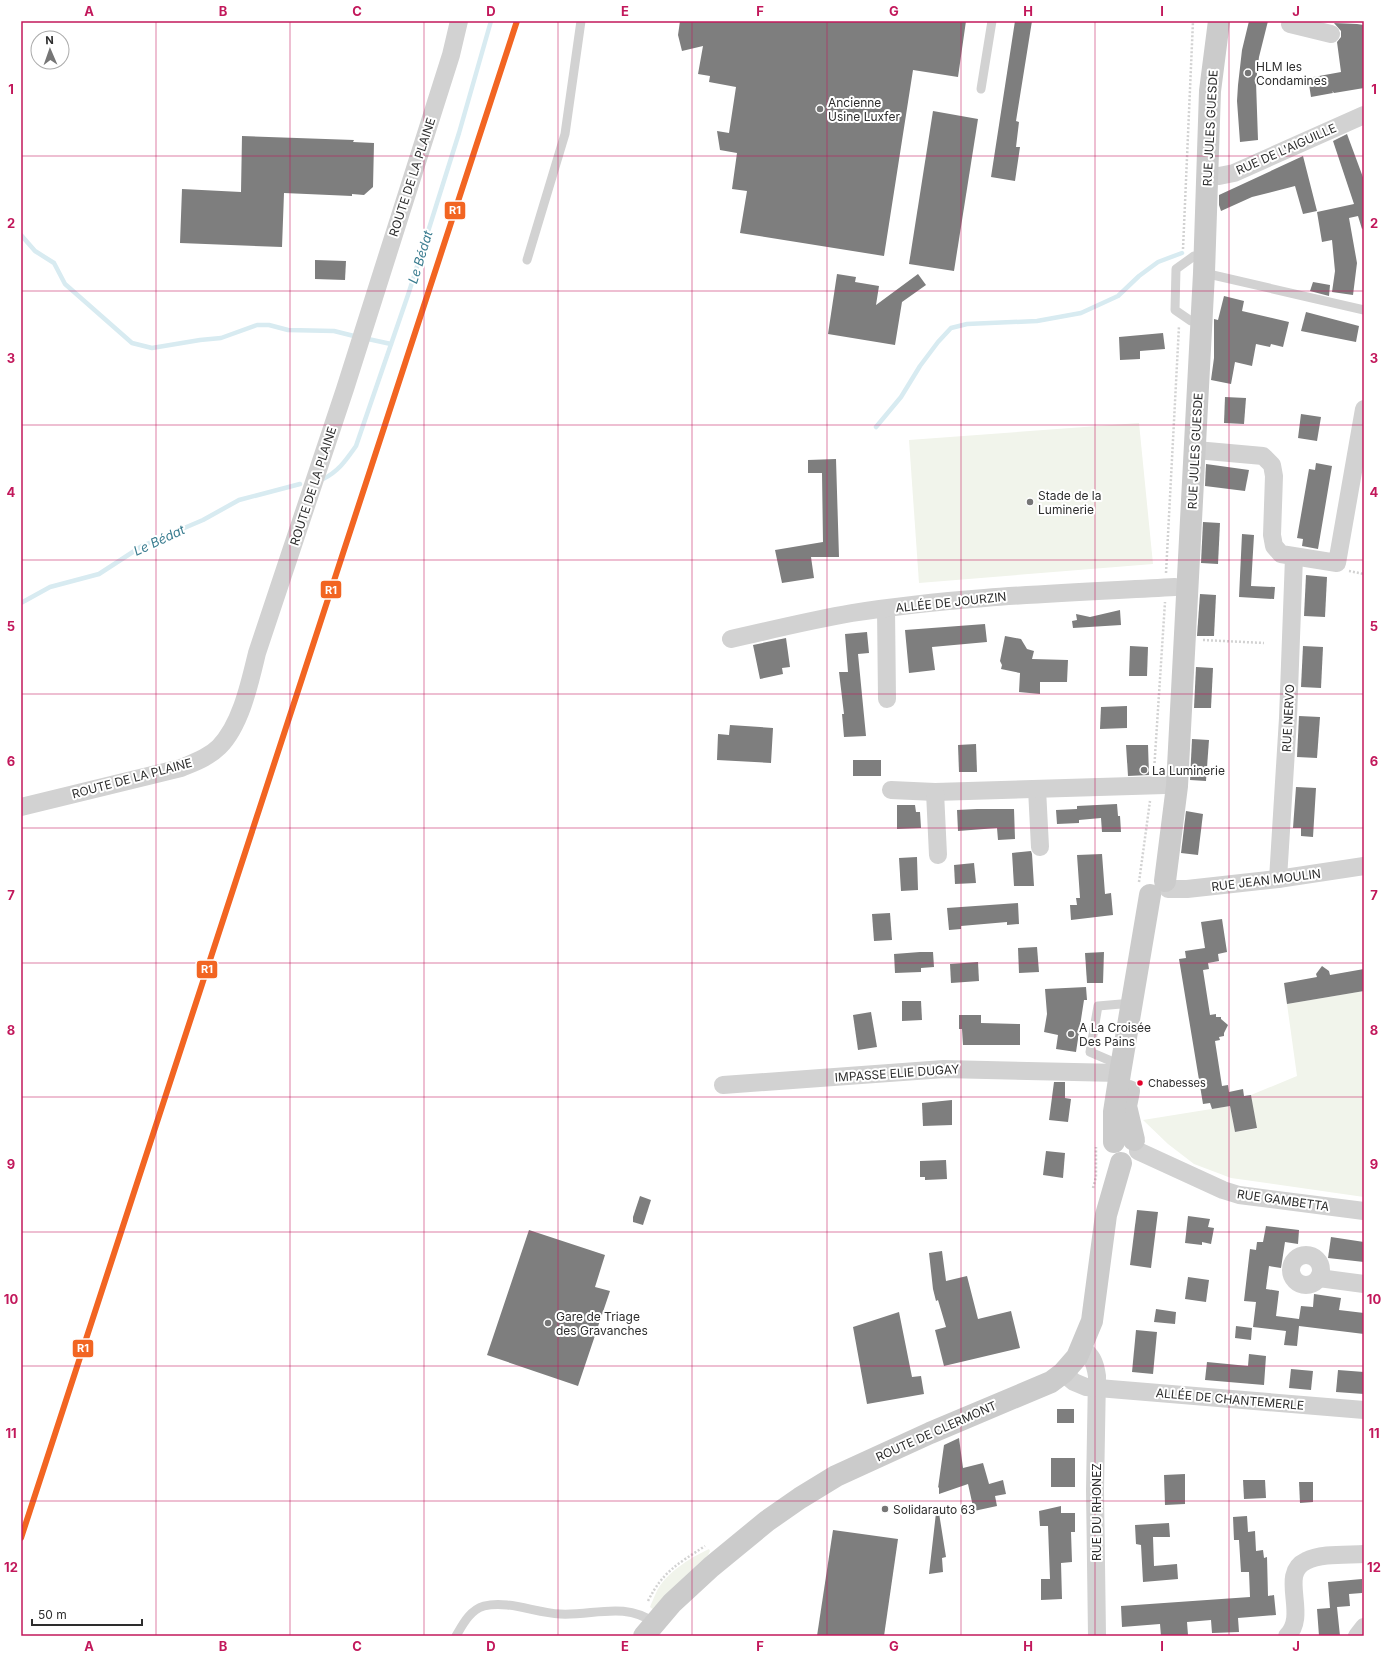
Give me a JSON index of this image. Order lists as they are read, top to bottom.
{
  "streets": {
    "main road": ["RUE JULES GUESDE", "ROUTE DE CLERMONT"],
    "street": [
      "RUE DE L'AIGUILLE",
      "ROUTE DE LA PLAINE",
      "ALLÉE DE JOURZIN",
      "RUE NERVO",
      "RUE JEAN MOULIN",
      "IMPASSE ELIE DUGAY",
      "RUE GAMBETTA",
      "ALLÉE DE CHANTEMERLE",
      "RUE DU RHONEZ"
    ]
  },
  "crossings": [
    ["RUE JULES GUESDE", "RUE DE L'AIGUILLE"],
    ["RUE JULES GUESDE", "ALLÉE DE JOURZIN"],
    ["RUE JULES GUESDE", "RUE JEAN MOULIN"],
    ["RUE JULES GUESDE", "IMPASSE ELIE DUGAY"],
    ["RUE JULES GUESDE", "RUE GAMBETTA"],
    ["RUE JULES GUESDE", "ROUTE DE CLERMONT"],
    ["RUE NERVO", "RUE JEAN MOULIN"],
    ["RUE GAMBETTA", "ROUTE DE CLERMONT"],
    ["ALLÉE DE CHANTEMERLE", "ROUTE DE CLERMONT"],
    ["ALLÉE DE CHANTEMERLE", "RUE DU RHONEZ"],
    ["ROUTE DE CLERMONT", "RUE DU RHONEZ"]
  ],
  "water": ["Le Bédat"],
  "places": [
    "HLM les Condamines",
    "Ancienne Usine Luxfer",
    "Stade de la Luminerie",
    "La Luminerie",
    "A La Croisée Des Pains",
    "Chabesses",
    "Gare de Triage des Gravanches",
    "Solidarauto 63"
  ],
  "lines": ["transit line R1"],
  "scale_bar": "50 m",
  "north": "top",
  "grid": {
    "columns": [
      "A",
      "B",
      "C",
      "D",
      "E",
      "F",
      "G",
      "H",
      "I",
      "J"
    ],
    "rows": [
      "1",
      "2",
      "3",
      "4",
      "5",
      "6",
      "7",
      "8",
      "9",
      "10",
      "11",
      "12"
    ]
  }
}
